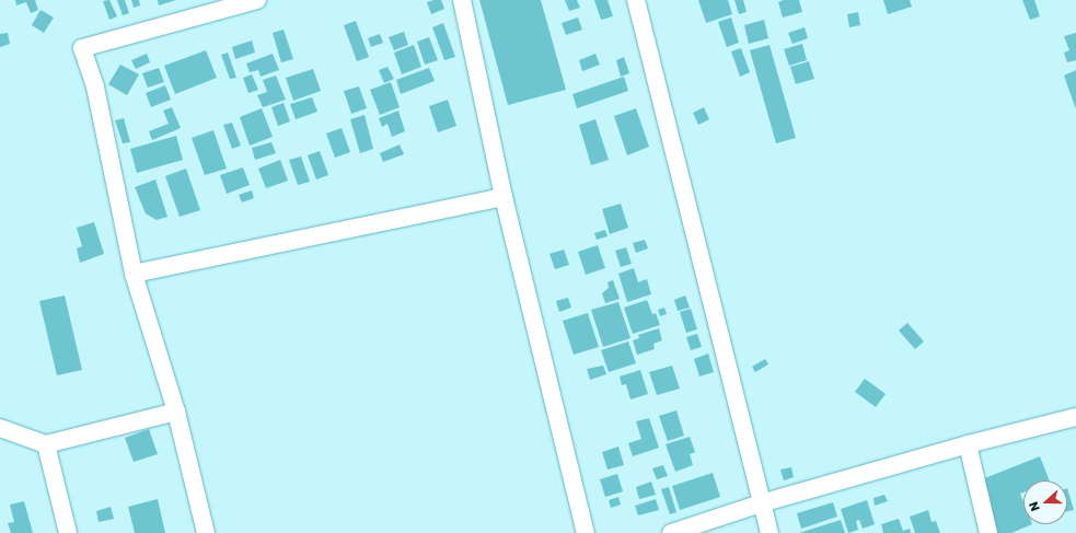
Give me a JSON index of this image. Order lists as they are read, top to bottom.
{
  "north": "left"
}
